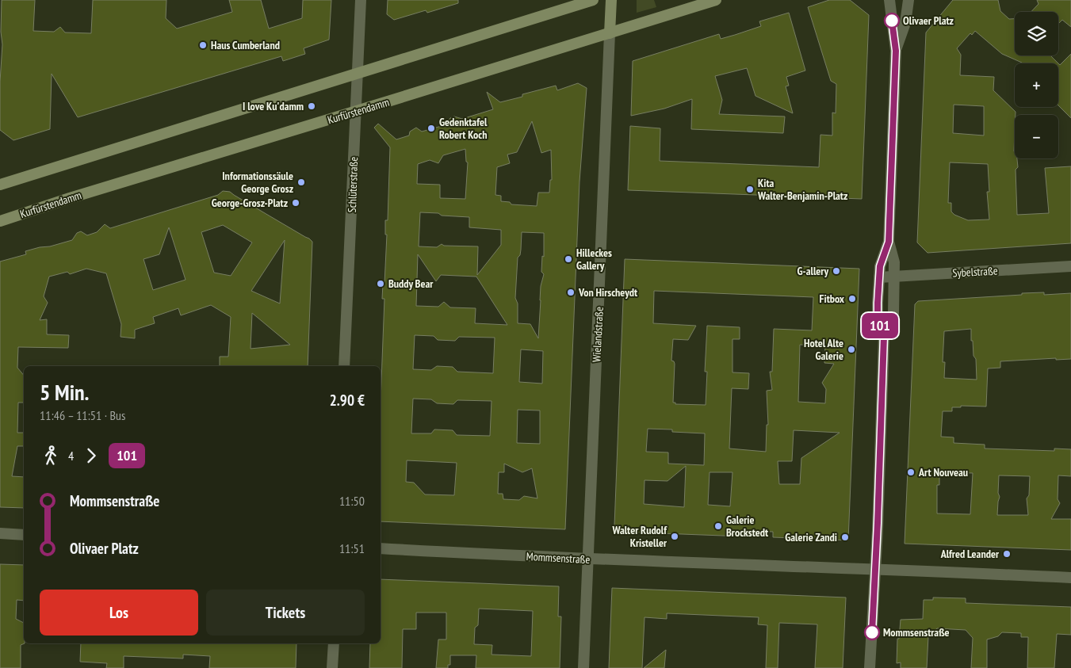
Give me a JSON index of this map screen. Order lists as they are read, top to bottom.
{
  "streets": {
    "main road": ["Kurfürstendamm", "Wielandstraße"],
    "street": ["Schlüterstraße", "Sybelstraße", "Mommsenstraße"]
  },
  "crossings": [
    ["Kurfürstendamm", "Schlüterstraße"],
    ["Kurfürstendamm", "Wielandstraße"],
    ["Wielandstraße", "Mommsenstraße"]
  ],
  "places": [
    "Olivaer Platz",
    "Haus Cumberland",
    "I love Ku'damm",
    "Gedenktafel Robert Koch",
    "Informationssäule George Grosz",
    "Kita Walter-Benjamin-Platz",
    "George-Grosz-Platz",
    "Hilleckes Gallery",
    "G-allery",
    "Buddy Bear",
    "Von Hirscheydt",
    "Fitbox",
    "Hotel Alte Galerie",
    "Art Nouveau",
    "Galerie Brockstedt",
    "Walter Rudolf Kristeller",
    "Galerie Zandi",
    "Alfred Leander",
    "Mommsenstraße"
  ],
  "lines": ["bus line 101"],
  "page": {
    "on_map": "101",
    "map_buttons": ["+", "−"],
    "heading": ["5 Min.", "11:46 – 11:51 · Bus", "2.90 €"],
    "legs": ["4", "101"],
    "list": [
      {
        "name": "Mommsenstraße",
        "value": "11:50"
      },
      {
        "name": "Olivaer Platz",
        "value": "11:51"
      }
    ],
    "buttons": ["Los", "Tickets"]
  }
}
